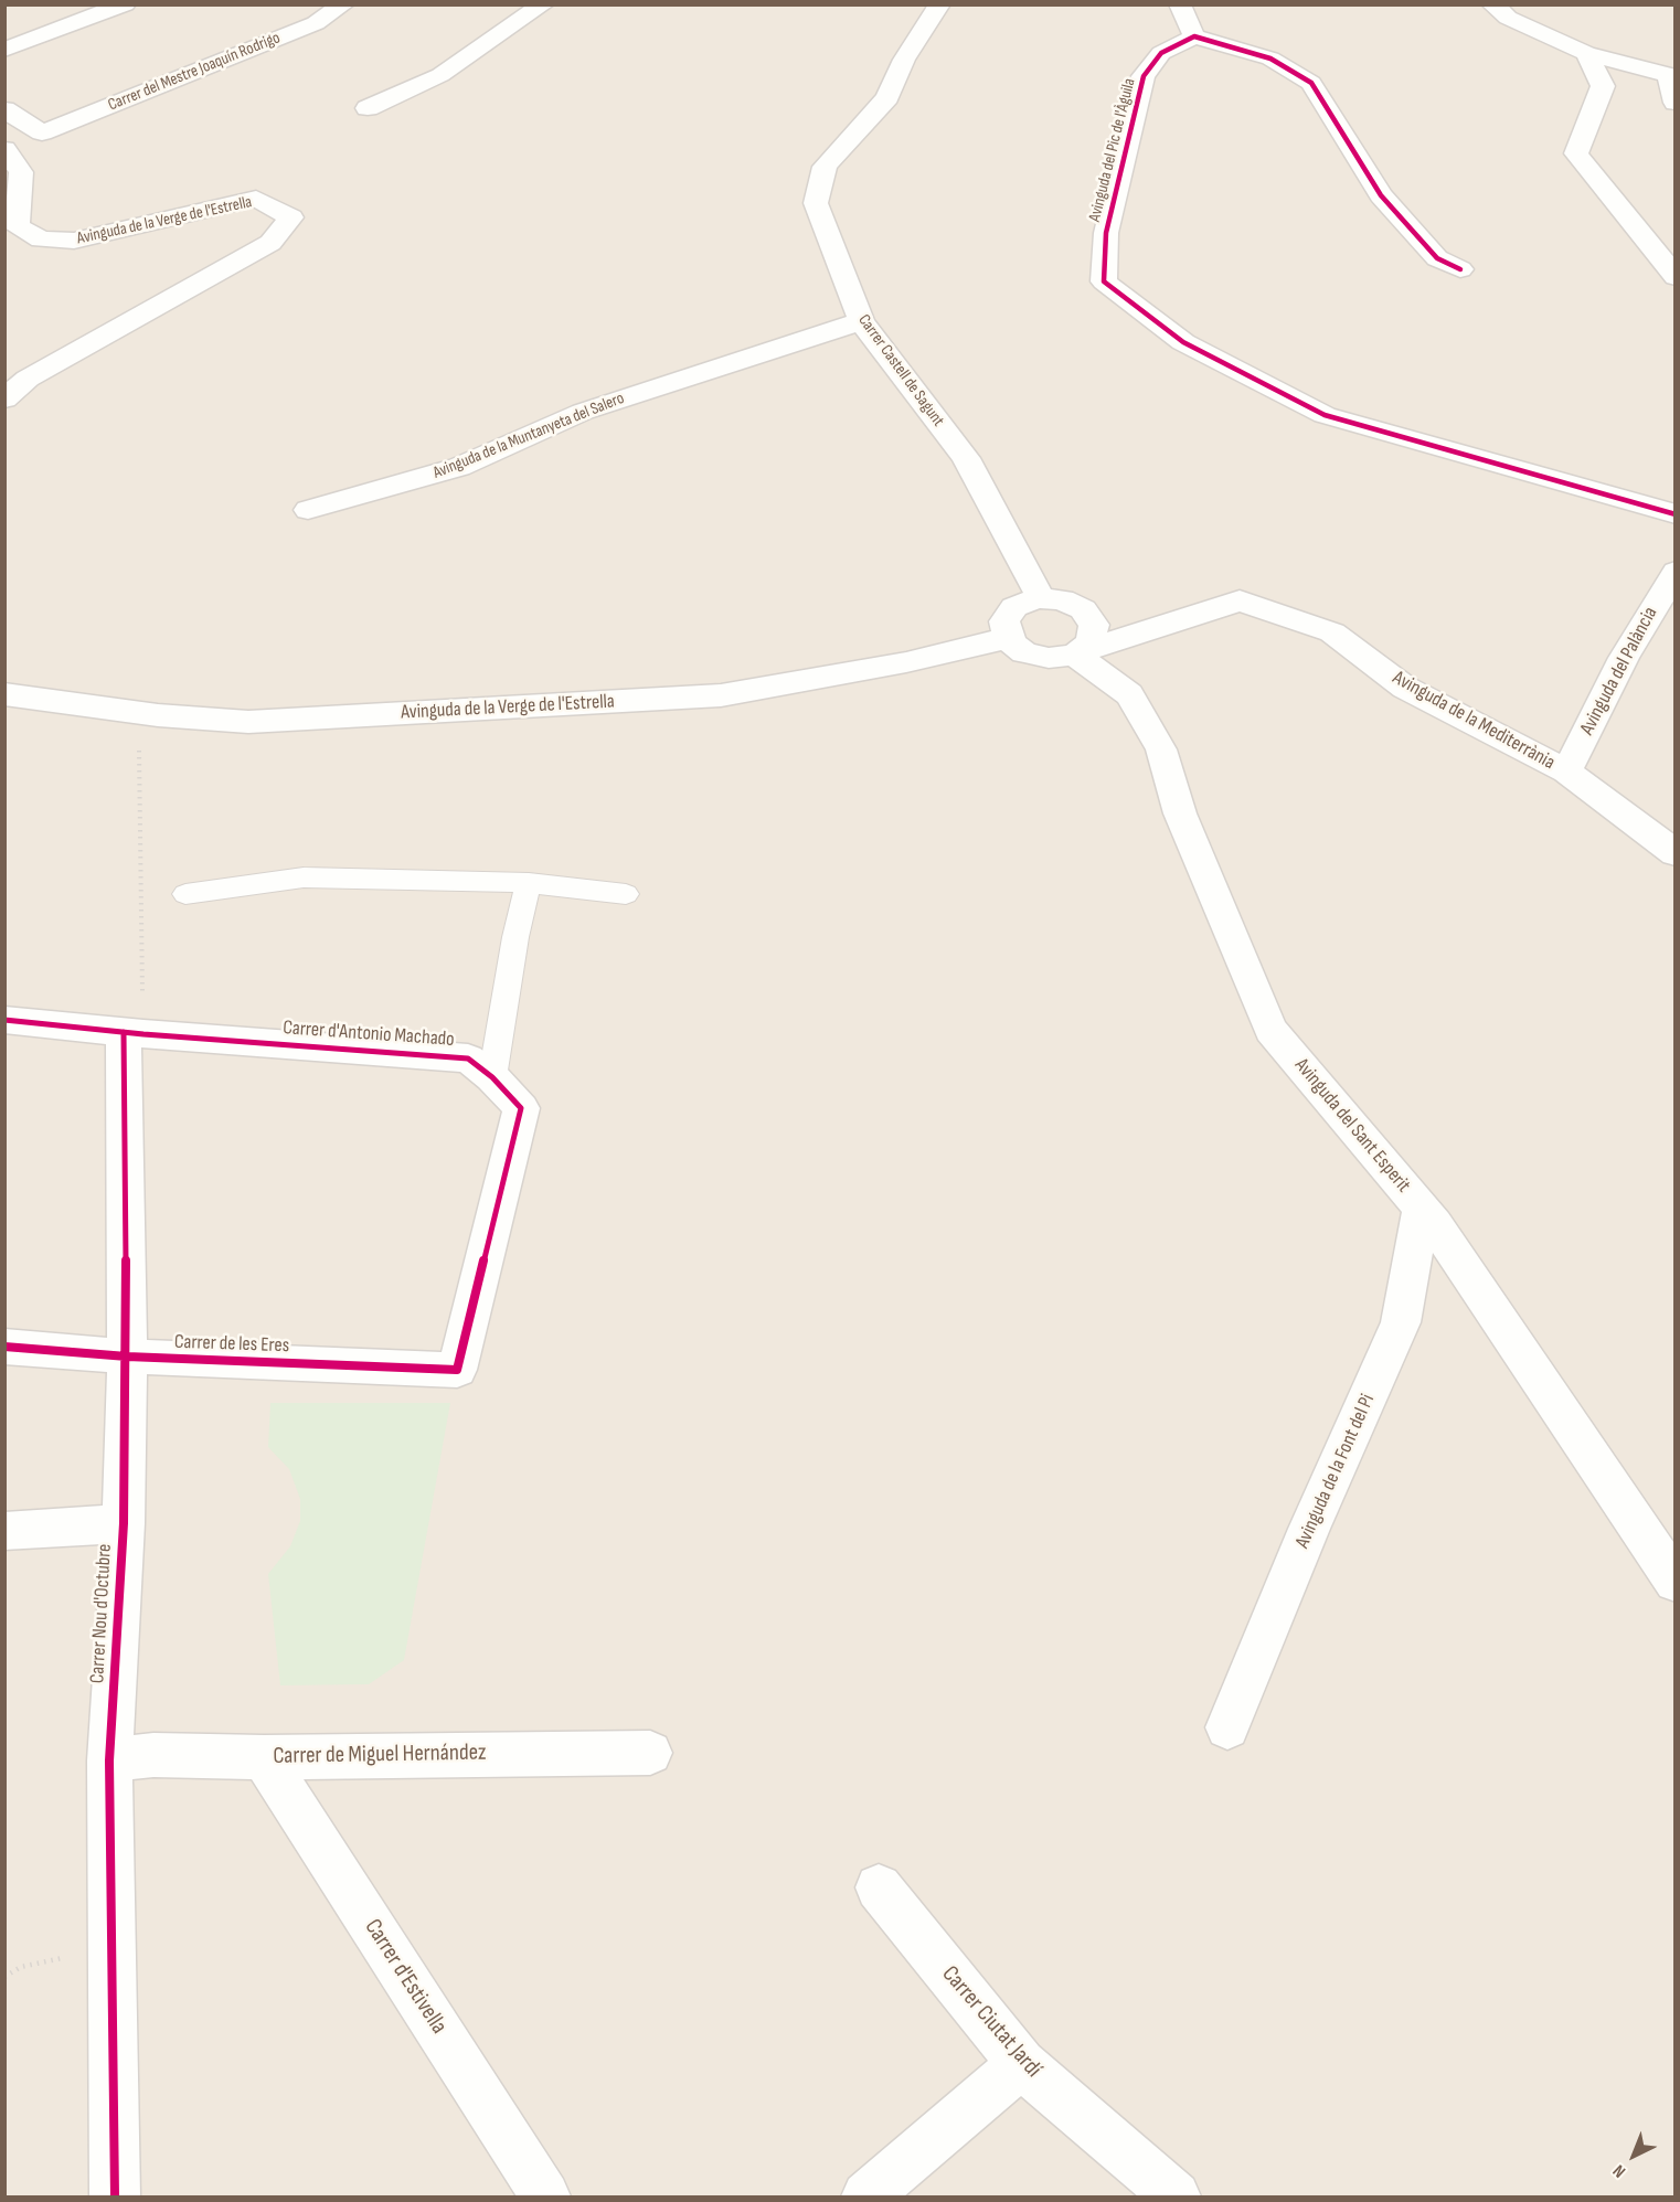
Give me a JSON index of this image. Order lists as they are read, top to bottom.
{
  "streets": {
    "street": [
      "Carrer del Mestre Joaquín Rodrigo",
      "Avinguda del Pic de l'Àguila",
      "Avinguda de la Verge de l'Estrella",
      "Carrer Castell de Sagunt",
      "Avinguda de la Muntanyeta del Salero",
      "Avinguda del Palància",
      "Avinguda de la Mediterrània",
      "Carrer d'Antonio Machado",
      "Avinguda del Sant Esperit",
      "Carrer de les Eres",
      "Avinguda de la Font del Pi",
      "Carrer Nou d'Octubre",
      "Carrer de Miguel Hernández",
      "Carrer d'Estivella",
      "Carrer Ciutat Jardí"
    ]
  },
  "crossings": [
    ["Avinguda de la Verge de l'Estrella", "Carrer Castell de Sagunt"],
    ["Avinguda de la Verge de l'Estrella", "Avinguda de la Mediterrània"],
    ["Avinguda de la Verge de l'Estrella", "Avinguda del Sant Esperit"],
    ["Carrer Castell de Sagunt", "Avinguda de la Muntanyeta del Salero"],
    ["Carrer Castell de Sagunt", "Avinguda de la Mediterrània"],
    ["Carrer Castell de Sagunt", "Avinguda del Sant Esperit"],
    ["Avinguda del Palància", "Avinguda de la Mediterrània"],
    ["Avinguda de la Mediterrània", "Avinguda del Sant Esperit"],
    ["Carrer d'Antonio Machado", "Carrer de les Eres"],
    ["Carrer d'Antonio Machado", "Carrer Nou d'Octubre"],
    ["Avinguda del Sant Esperit", "Avinguda de la Font del Pi"],
    ["Carrer de les Eres", "Carrer Nou d'Octubre"],
    ["Carrer Nou d'Octubre", "Carrer de Miguel Hernández"],
    ["Carrer de Miguel Hernández", "Carrer d'Estivella"]
  ],
  "north": "bottom left"
}
